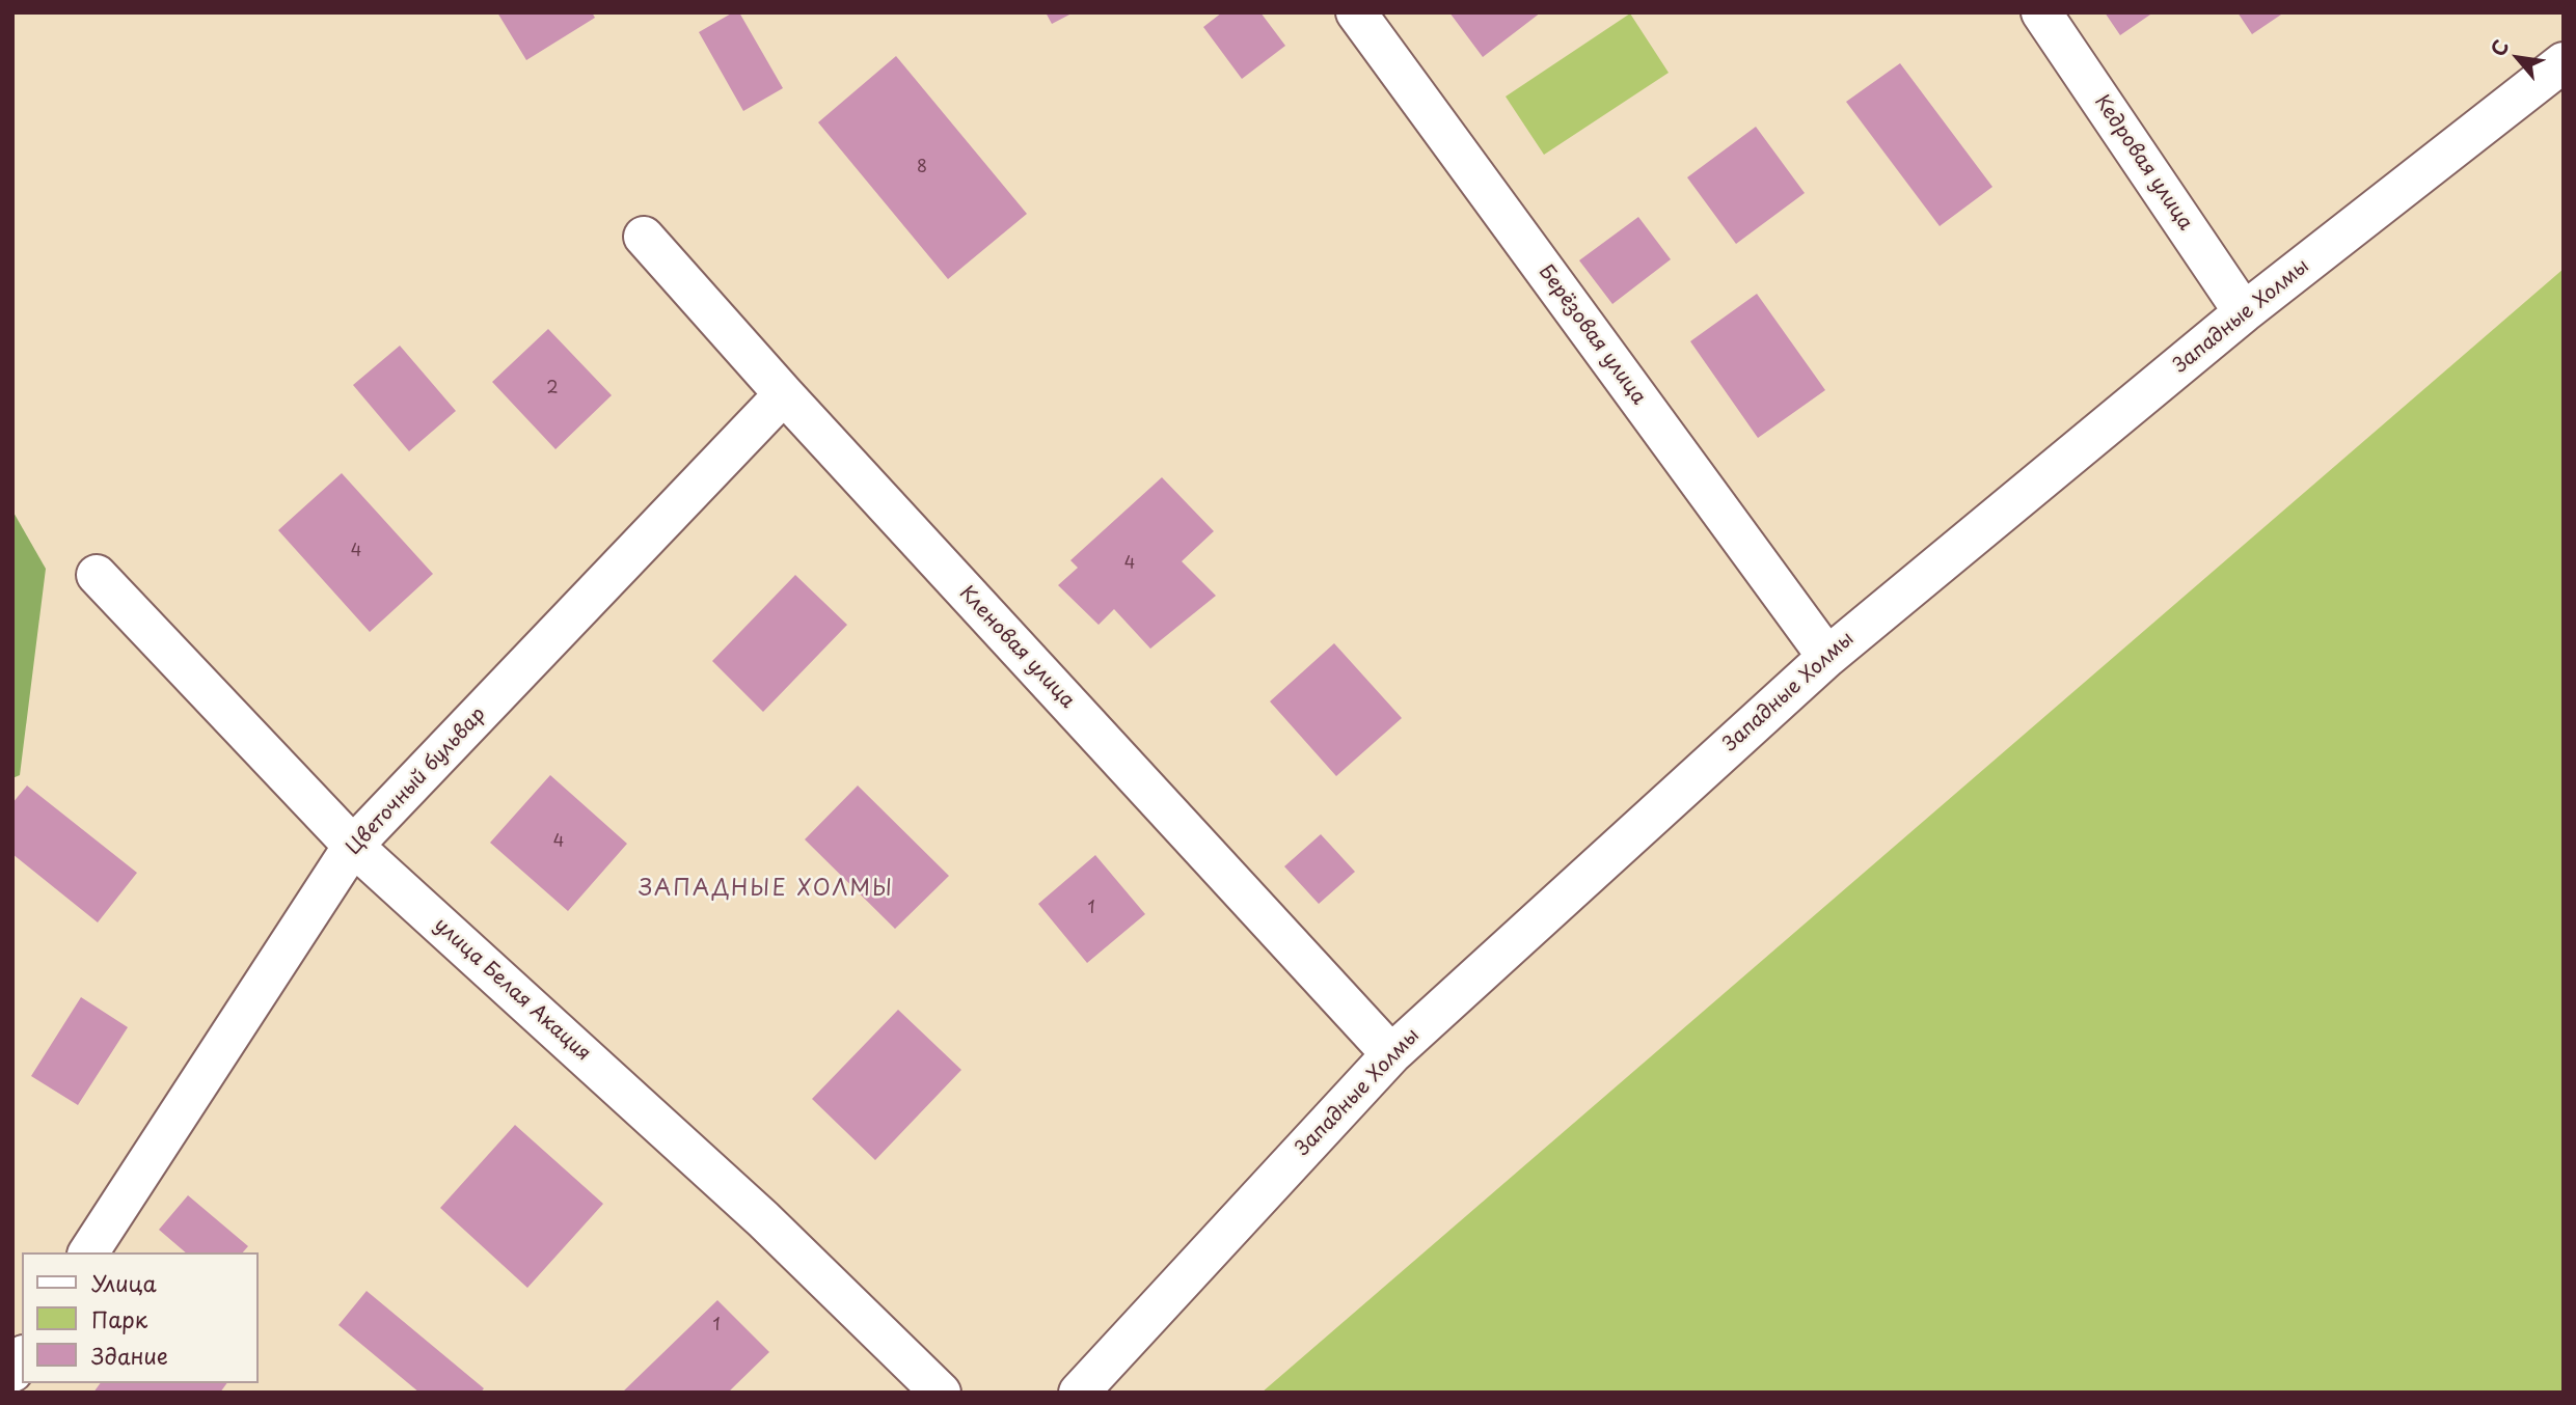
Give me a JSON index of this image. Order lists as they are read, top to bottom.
{
  "streets": {
    "street": [
      "Кедровая улица",
      "Западные Холмы",
      "Берёзовая улица",
      "Кленовая улица",
      "Цветочный бульвар",
      "улица Белая Акация"
    ]
  },
  "crossings": [
    ["Кедровая улица", "Западные Холмы"],
    ["Западные Холмы", "Берёзовая улица"],
    ["Западные Холмы", "Кленовая улица"],
    ["Кленовая улица", "Цветочный бульвар"],
    ["Цветочный бульвар", "улица Белая Акация"]
  ],
  "districts": ["ЗАПАДНЫЕ ХОЛМЫ"],
  "house_numbers": [
    "8",
    "2",
    "4",
    "4",
    "4",
    "1",
    "1"
  ],
  "legend": ["Улица", "Парк", "Здание"],
  "north": "top left"
}
